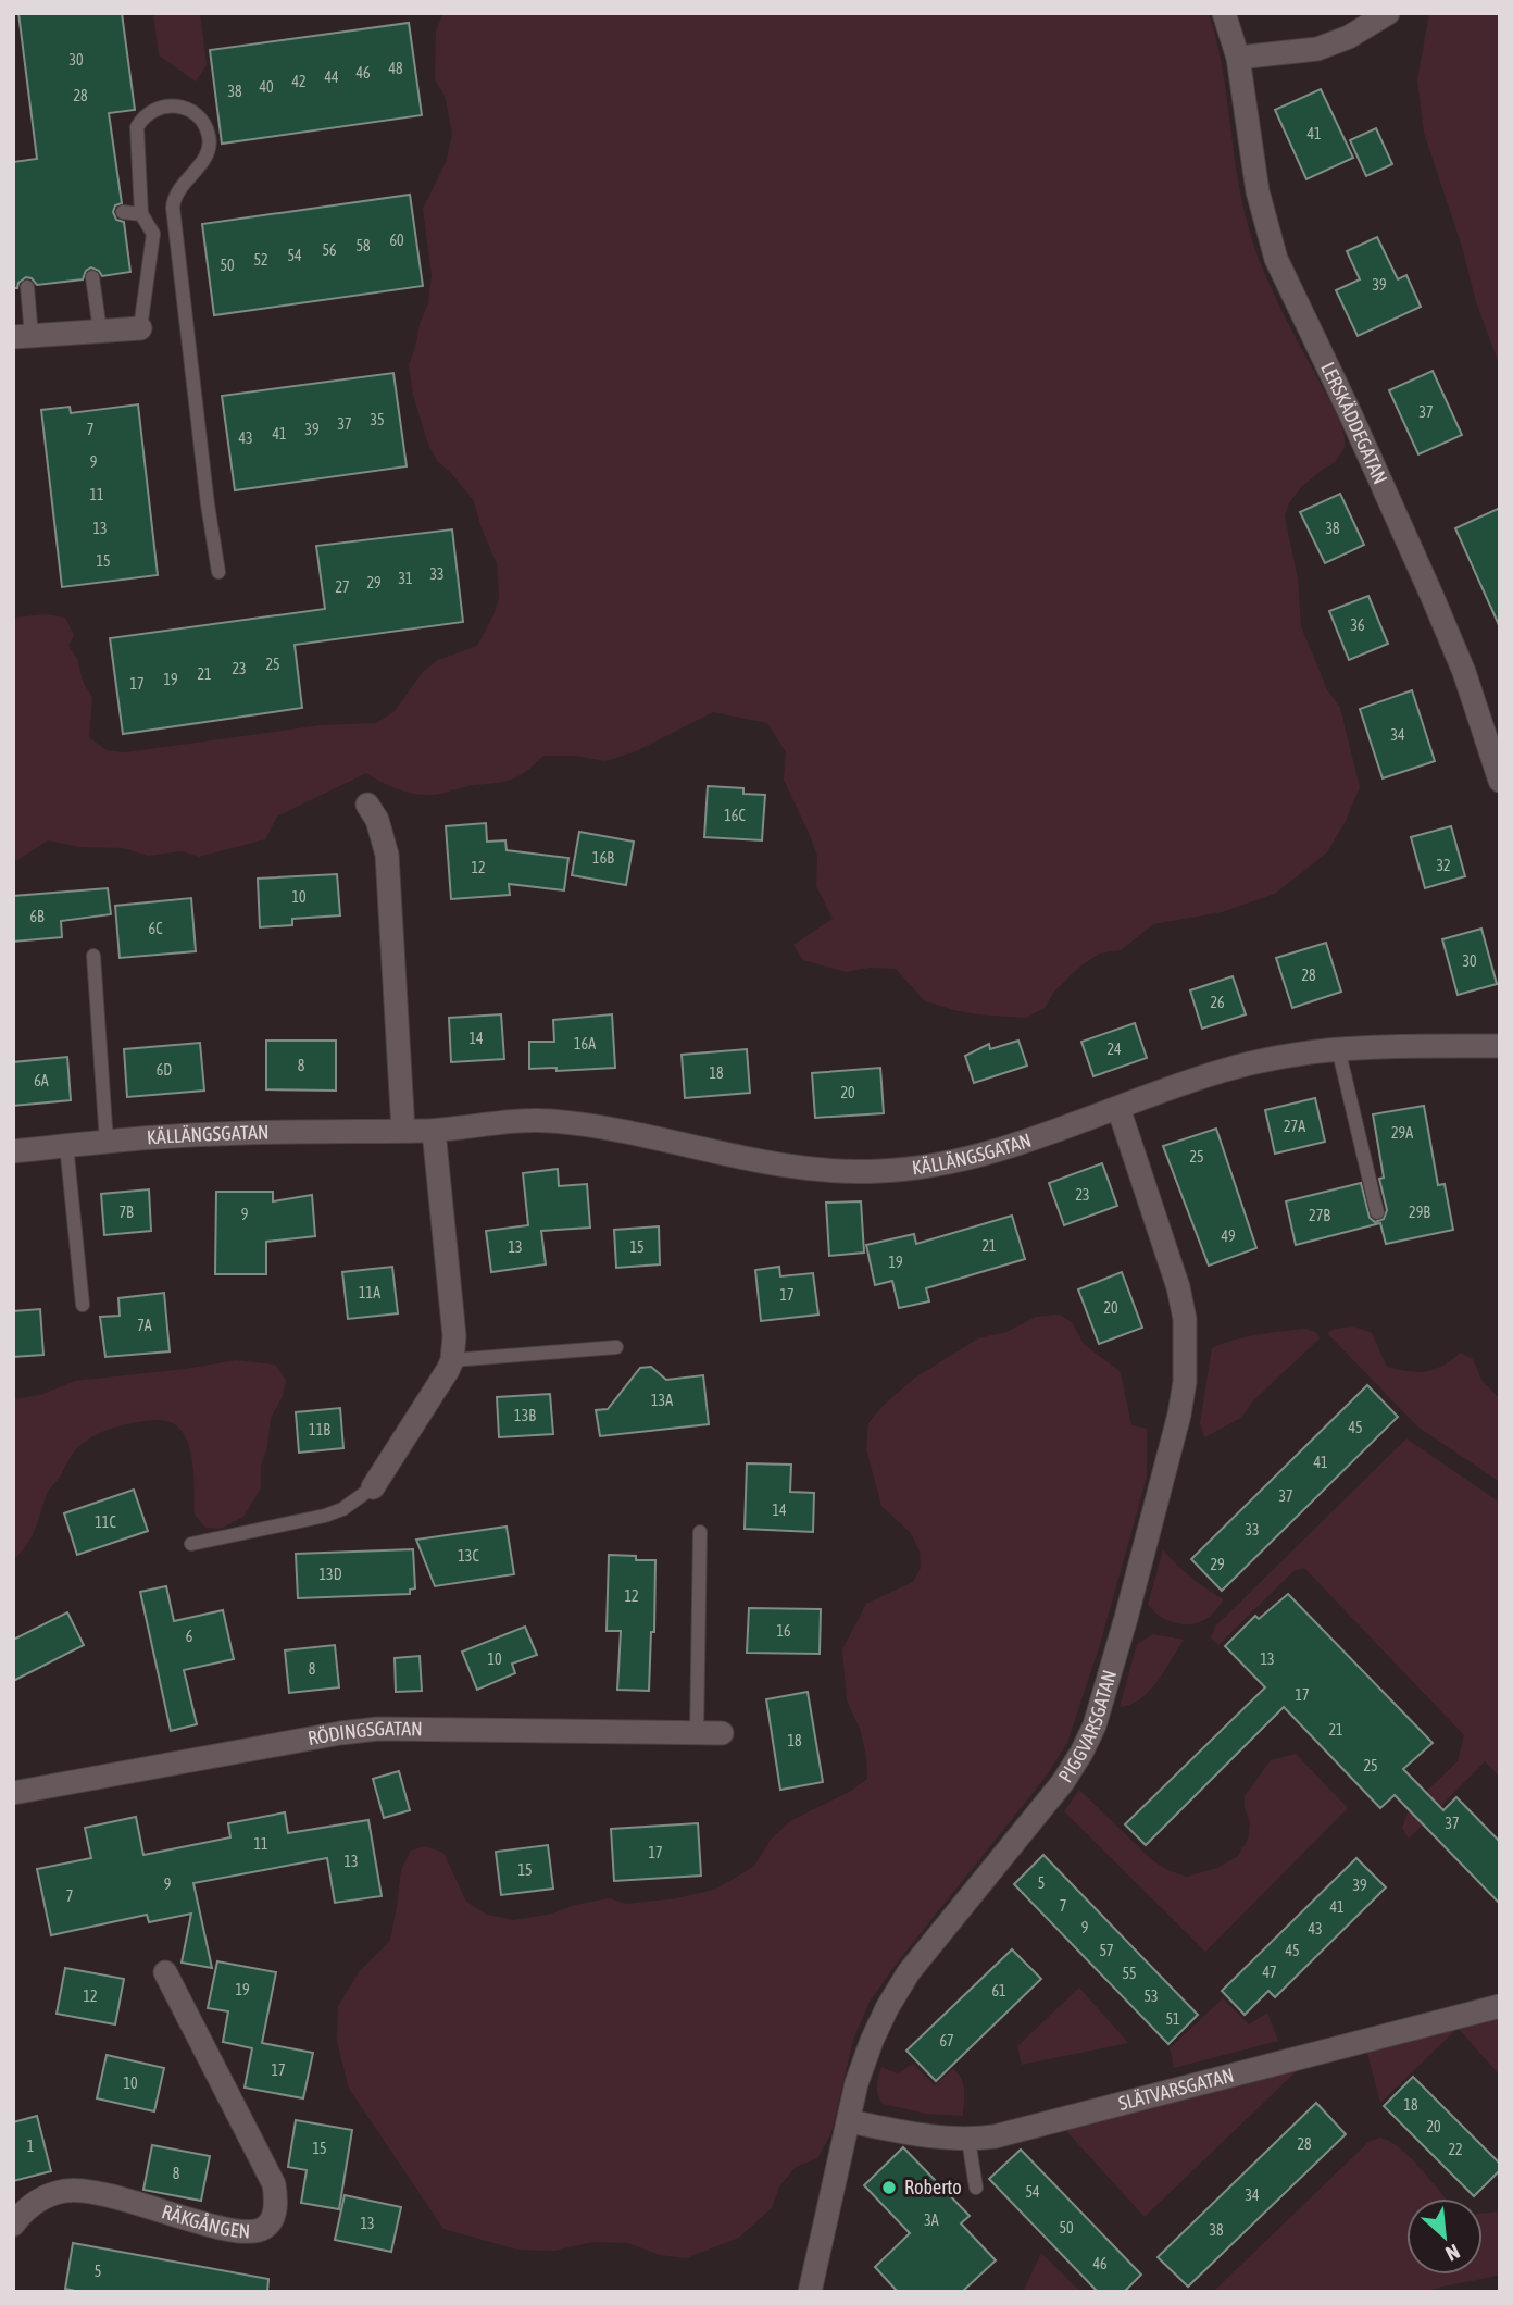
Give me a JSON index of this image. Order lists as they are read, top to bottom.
{
  "streets": {
    "street": [
      "LERSKÄDDEGATAN",
      "KÄLLÄNGSGATAN",
      "PIGGVARSGATAN",
      "RÖDINGSGATAN",
      "SLÄTVARSGATAN",
      "RÄKGÅNGEN"
    ]
  },
  "crossings": [
    ["KÄLLÄNGSGATAN", "PIGGVARSGATAN"],
    ["PIGGVARSGATAN", "SLÄTVARSGATAN"]
  ],
  "places": ["Roberto"],
  "house_numbers": [
    "30",
    "48",
    "46",
    "44",
    "42",
    "40",
    "38",
    "28",
    "41",
    "60",
    "58",
    "56",
    "54",
    "52",
    "50",
    "39",
    "37",
    "35",
    "37",
    "7",
    "39",
    "41",
    "43",
    "9",
    "11",
    "13",
    "38",
    "15",
    "33",
    "31",
    "29",
    "27",
    "36",
    "25",
    "23",
    "21",
    "19",
    "17",
    "34",
    "16C",
    "16B",
    "32",
    "12",
    "10",
    "6B",
    "6C",
    "30",
    "28",
    "26",
    "14",
    "16A",
    "24",
    "8",
    "6D",
    "18",
    "6A",
    "20",
    "27A",
    "29A",
    "25",
    "23",
    "7B",
    "29B",
    "9",
    "27B",
    "49",
    "21",
    "13",
    "15",
    "19",
    "11A",
    "17",
    "20",
    "7A",
    "13A",
    "13B",
    "45",
    "11B",
    "41",
    "37",
    "14",
    "11C",
    "33",
    "13C",
    "29",
    "13D",
    "12",
    "16",
    "6",
    "10",
    "13",
    "8",
    "17",
    "21",
    "18",
    "25",
    "37",
    "11",
    "17",
    "13",
    "15",
    "5",
    "9",
    "39",
    "7",
    "7",
    "41",
    "9",
    "43",
    "57",
    "45",
    "47",
    "55",
    "19",
    "61",
    "12",
    "53",
    "51",
    "67",
    "17",
    "10",
    "18",
    "20",
    "28",
    "1",
    "15",
    "22",
    "8",
    "54",
    "34",
    "3A",
    "13",
    "50",
    "38",
    "46",
    "5"
  ],
  "north": "bottom right"
}
